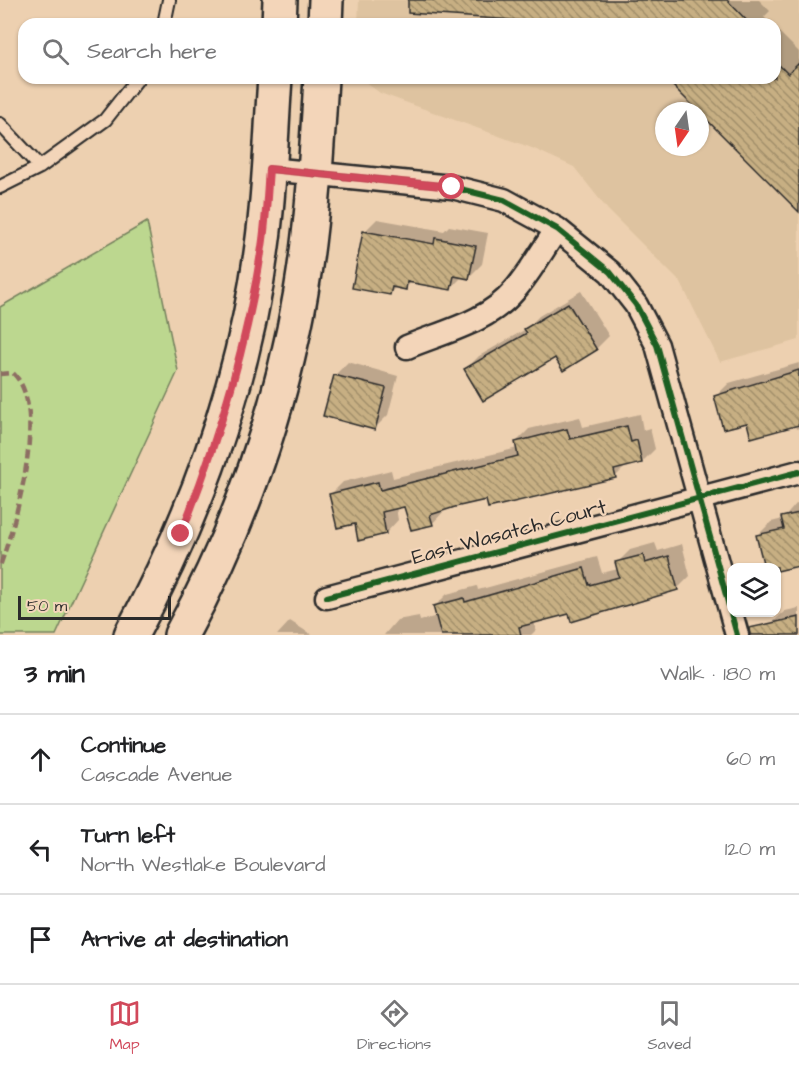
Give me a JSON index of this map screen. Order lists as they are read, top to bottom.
{
  "streets": {
    "street": ["East Wasatch Court"]
  },
  "scale_bar": "50 m",
  "north": "bottom",
  "page": {
    "search": "Search here",
    "scale": "50 m",
    "heading": ["3 min", "Walk · 180 m"],
    "list": [
      ["Continue", "Cascade Avenue", "60 m"],
      ["Turn left", "North Westlake Boulevard", "120 m"],
      "Arrive at destination"
    ],
    "nav": ["Map", "Directions", "Saved"]
  }
}
